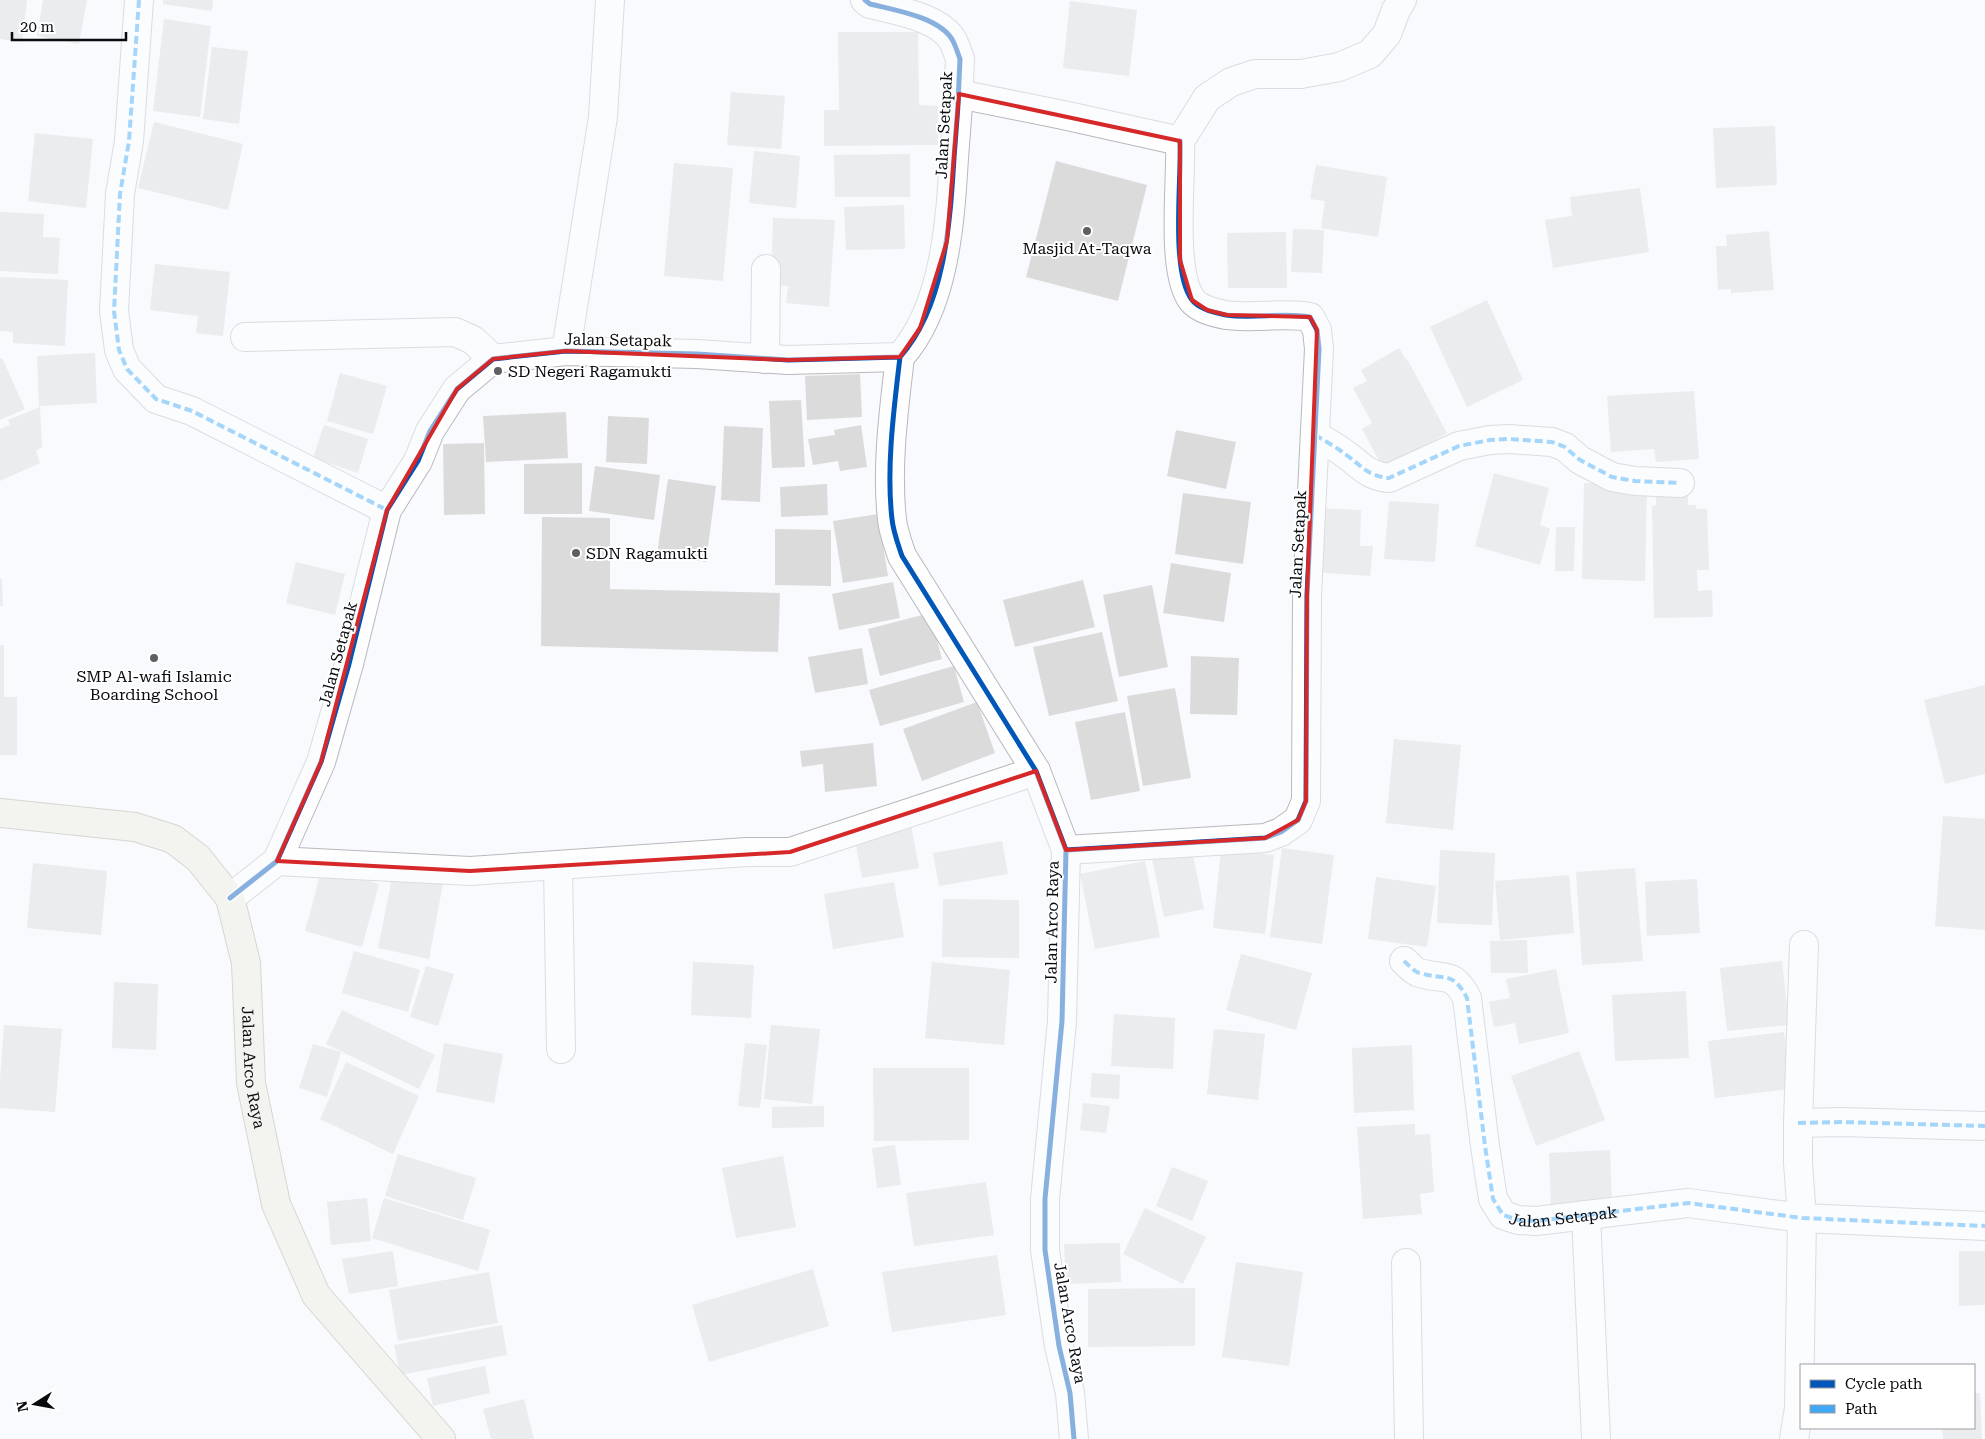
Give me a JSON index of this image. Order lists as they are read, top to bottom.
{
  "streets": {
    "main road": ["Jalan Arco Raya"],
    "street": ["Jalan Setapak"]
  },
  "crossings": [
    ["Jalan Setapak", "Jalan Arco Raya"]
  ],
  "places": [
    "Masjid At-Taqwa",
    "SD Negeri Ragamukti",
    "SDN Ragamukti",
    "SMP Al-wafi Islamic Boarding School"
  ],
  "legend": ["Cycle path", "Path"],
  "scale_bar": "20 m",
  "north": "left"
}
